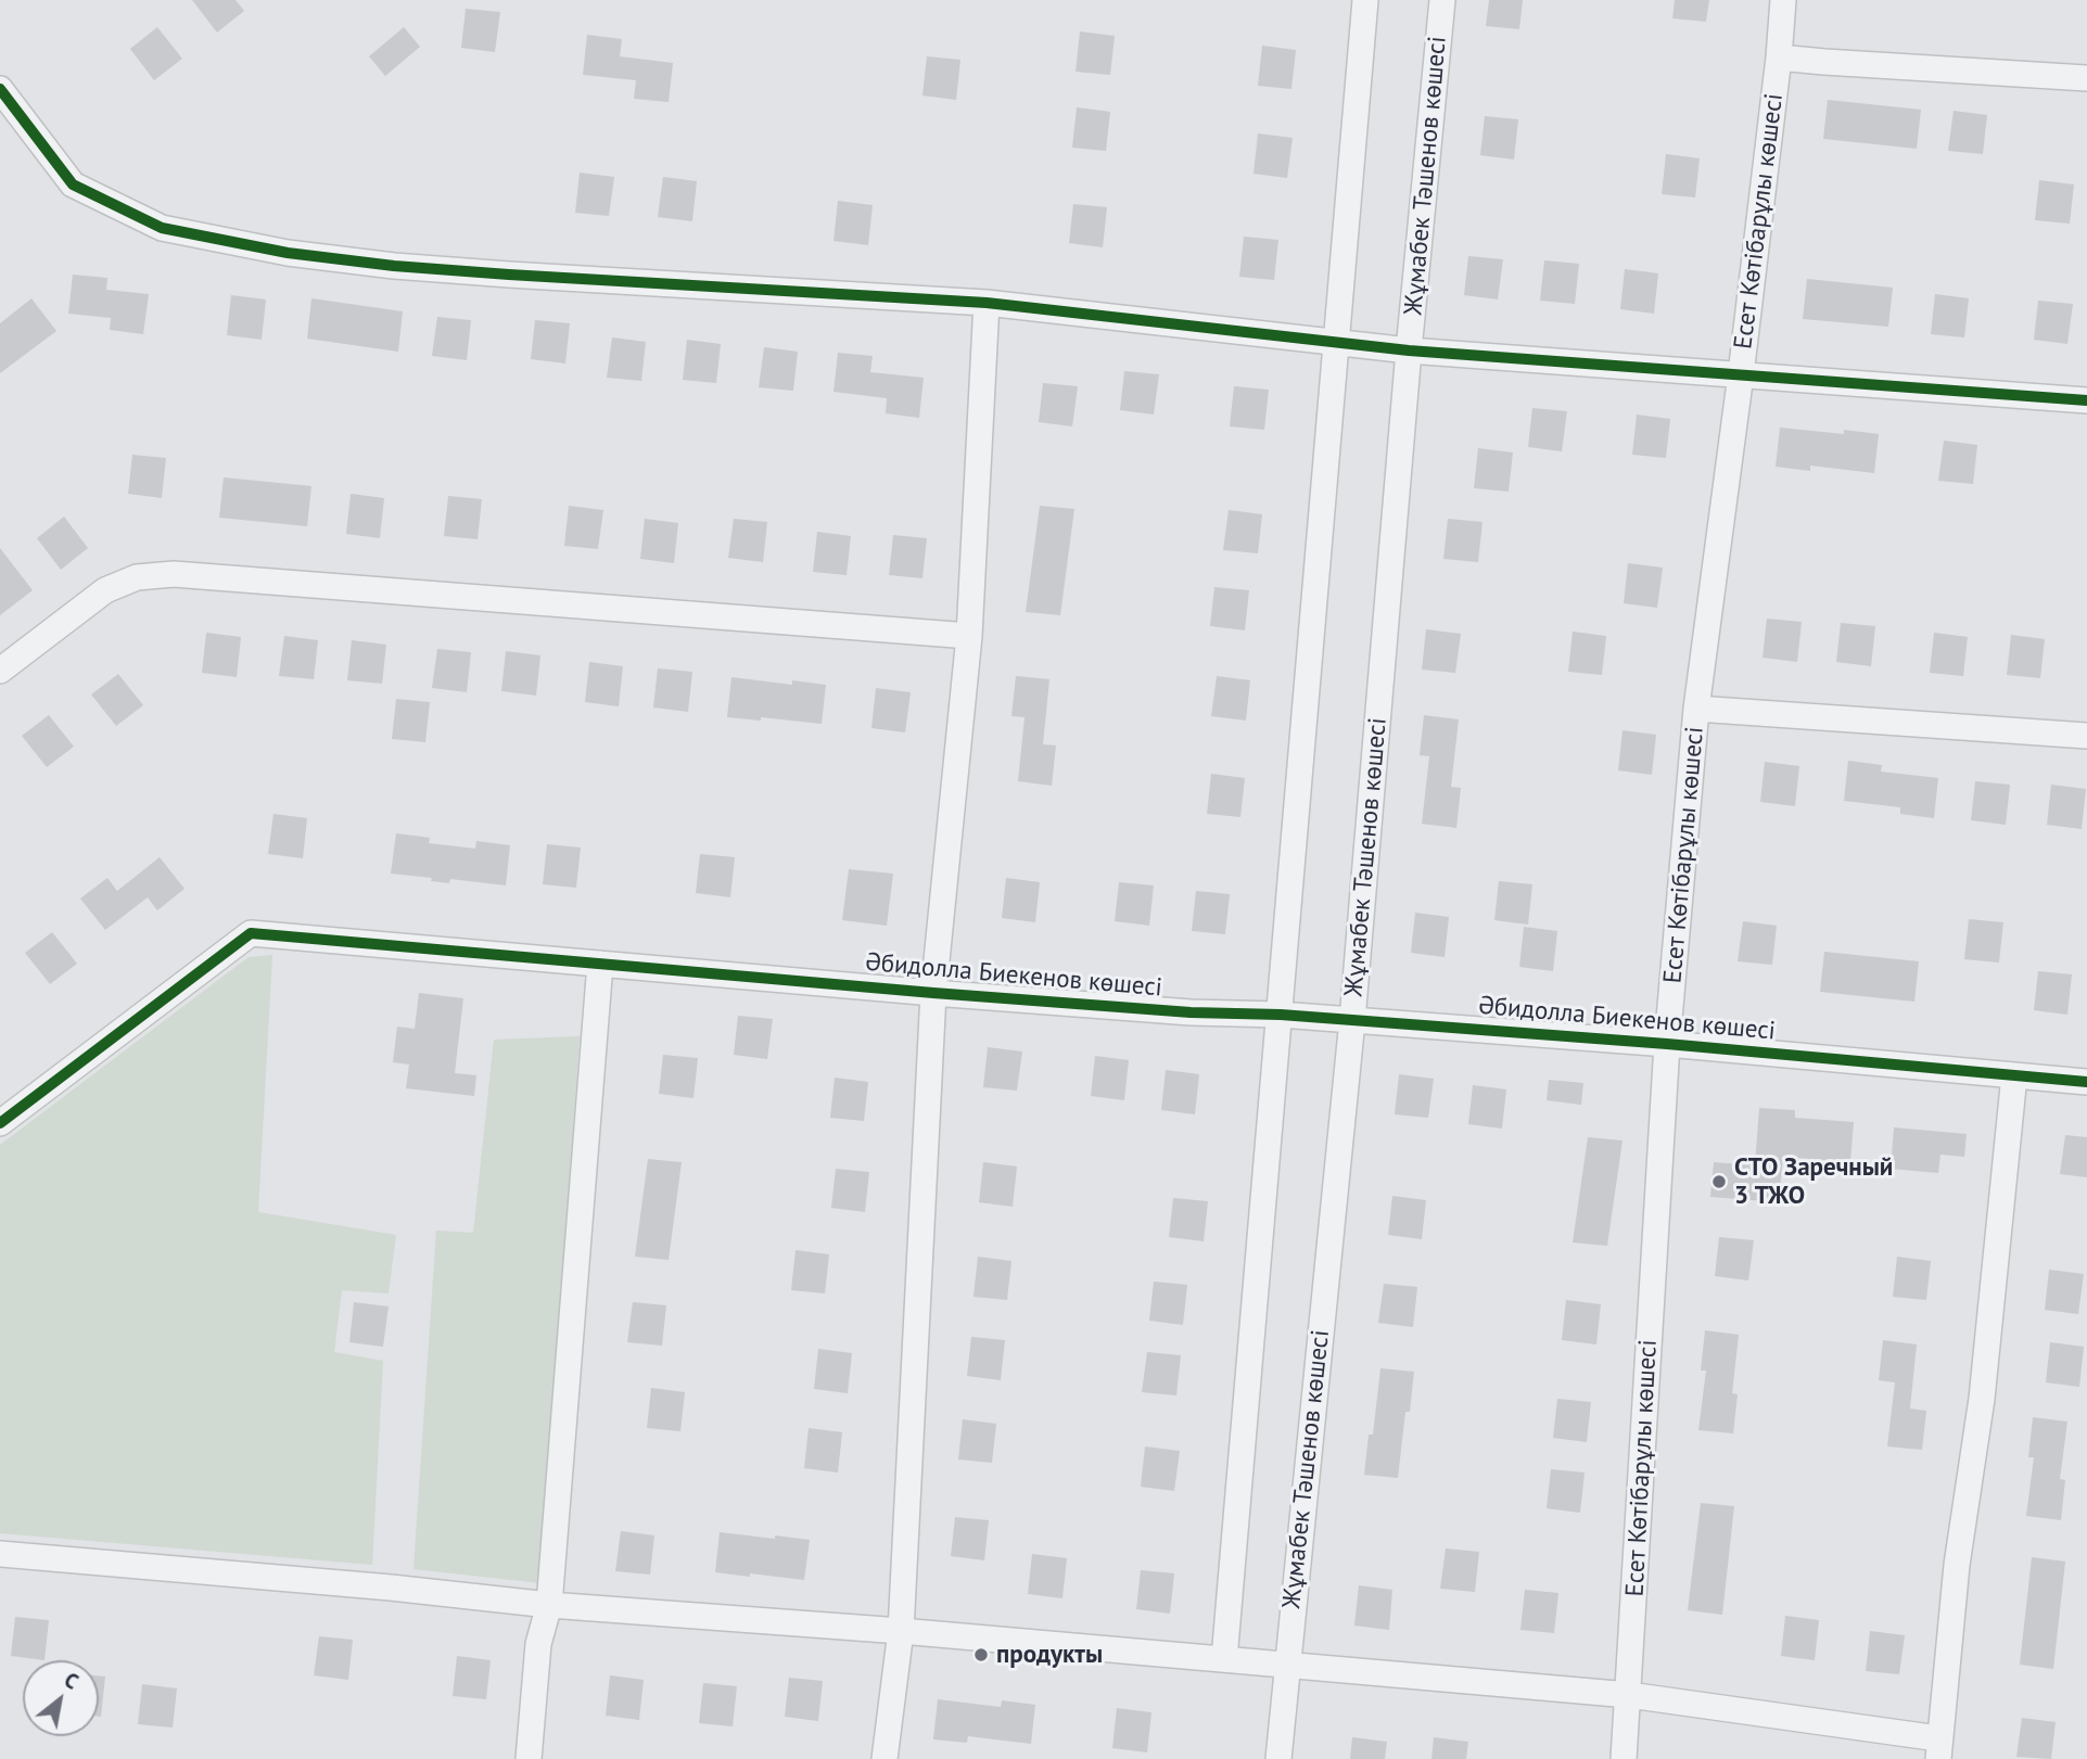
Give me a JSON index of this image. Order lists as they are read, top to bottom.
{
  "streets": {
    "street": ["Жұмабек Тәшенов көшесі", "Есет Көтібарұлы көшесі", "Әбидолла Биекенов көшесі"]
  },
  "crossings": [
    ["Жұмабек Тәшенов көшесі", "Әбидолла Биекенов көшесі"],
    ["Есет Көтібарұлы көшесі", "Әбидолла Биекенов көшесі"]
  ],
  "places": ["СТО Заречный 3 ТЖО", "продукты"],
  "north": "top right"
}
